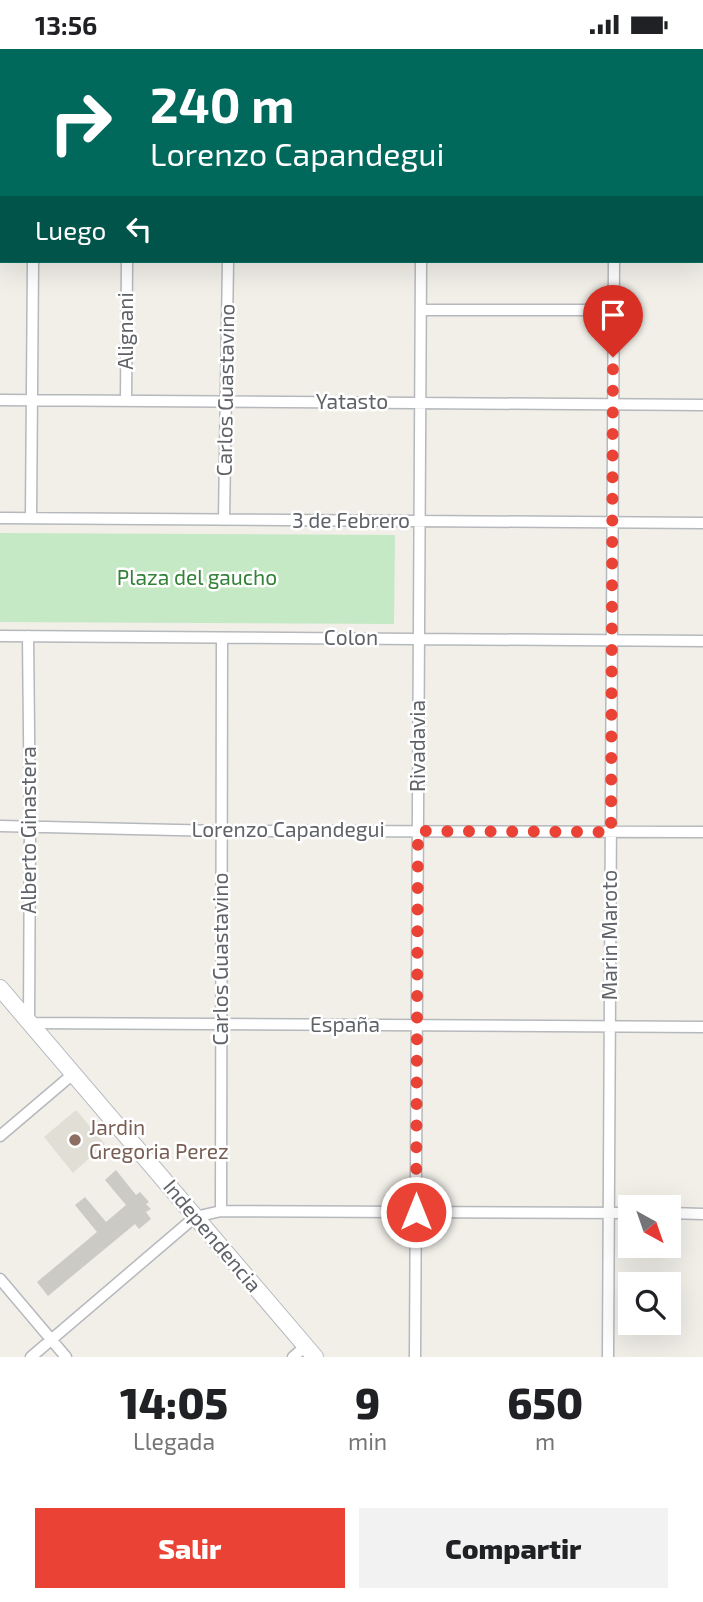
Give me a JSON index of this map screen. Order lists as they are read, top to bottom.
{
  "streets": {
    "main road": ["Independencia"],
    "street": [
      "Alignani",
      "Carlos Guastavino",
      "Yatasto",
      "3 de Febrero",
      "Colon",
      "Rivadavia",
      "Alberto Ginastera",
      "Lorenzo Capandegui",
      "Marin Maroto",
      "España"
    ]
  },
  "crossings": [
    ["Alignani", "Yatasto"],
    ["Carlos Guastavino", "Yatasto"],
    ["Carlos Guastavino", "3 de Febrero"],
    ["Carlos Guastavino", "Colon"],
    ["Carlos Guastavino", "Lorenzo Capandegui"],
    ["Carlos Guastavino", "España"],
    ["Yatasto", "Rivadavia"],
    ["Yatasto", "Marin Maroto"],
    ["3 de Febrero", "Rivadavia"],
    ["3 de Febrero", "Marin Maroto"],
    ["Colon", "Rivadavia"],
    ["Colon", "Alberto Ginastera"],
    ["Colon", "Marin Maroto"],
    ["Rivadavia", "Lorenzo Capandegui"],
    ["Rivadavia", "España"],
    ["Alberto Ginastera", "Lorenzo Capandegui"],
    ["Alberto Ginastera", "España"],
    ["Alberto Ginastera", "Independencia"],
    ["Lorenzo Capandegui", "Marin Maroto"],
    ["Marin Maroto", "España"],
    ["España", "Independencia"]
  ],
  "parks": ["Plaza del gaucho"],
  "places": ["Jardin Gregoria Perez"],
  "north": "bottom right",
  "page": {
    "status": "13:56",
    "turn": ["240 m", "Lorenzo Capandegui"],
    "then": "Luego",
    "eta": [
      "14:05",
      "Llegada",
      "9",
      "min",
      "650",
      "m"
    ],
    "buttons": ["Salir", "Compartir"]
  }
}
